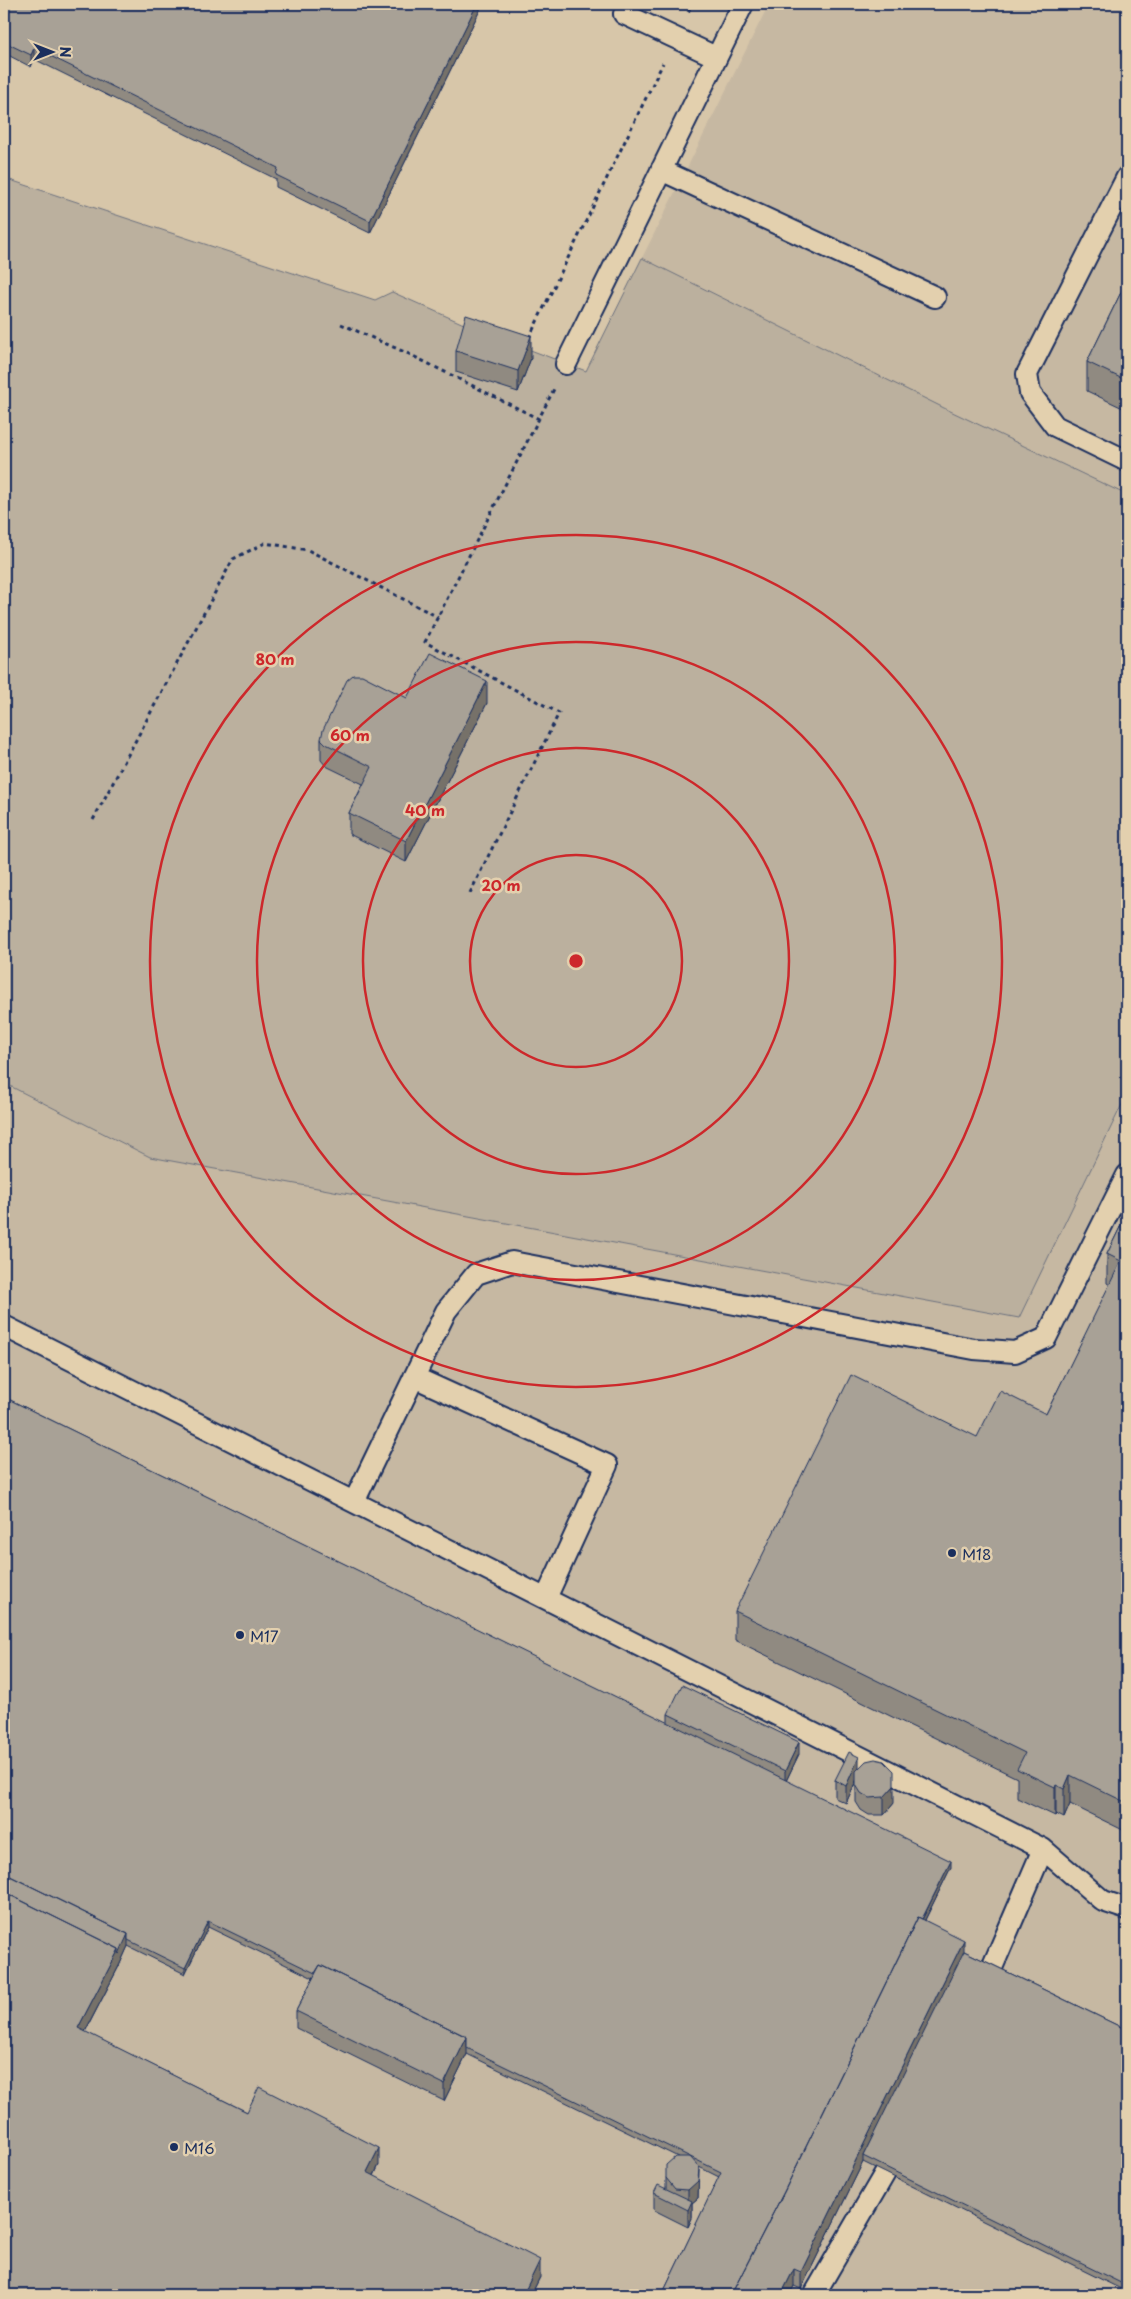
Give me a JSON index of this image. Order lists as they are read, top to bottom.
{
  "places": ["M18", "M17", "M16"],
  "north": "right",
  "rings": [
    "80 m",
    "60 m",
    "40 m",
    "20 m"
  ]
}
